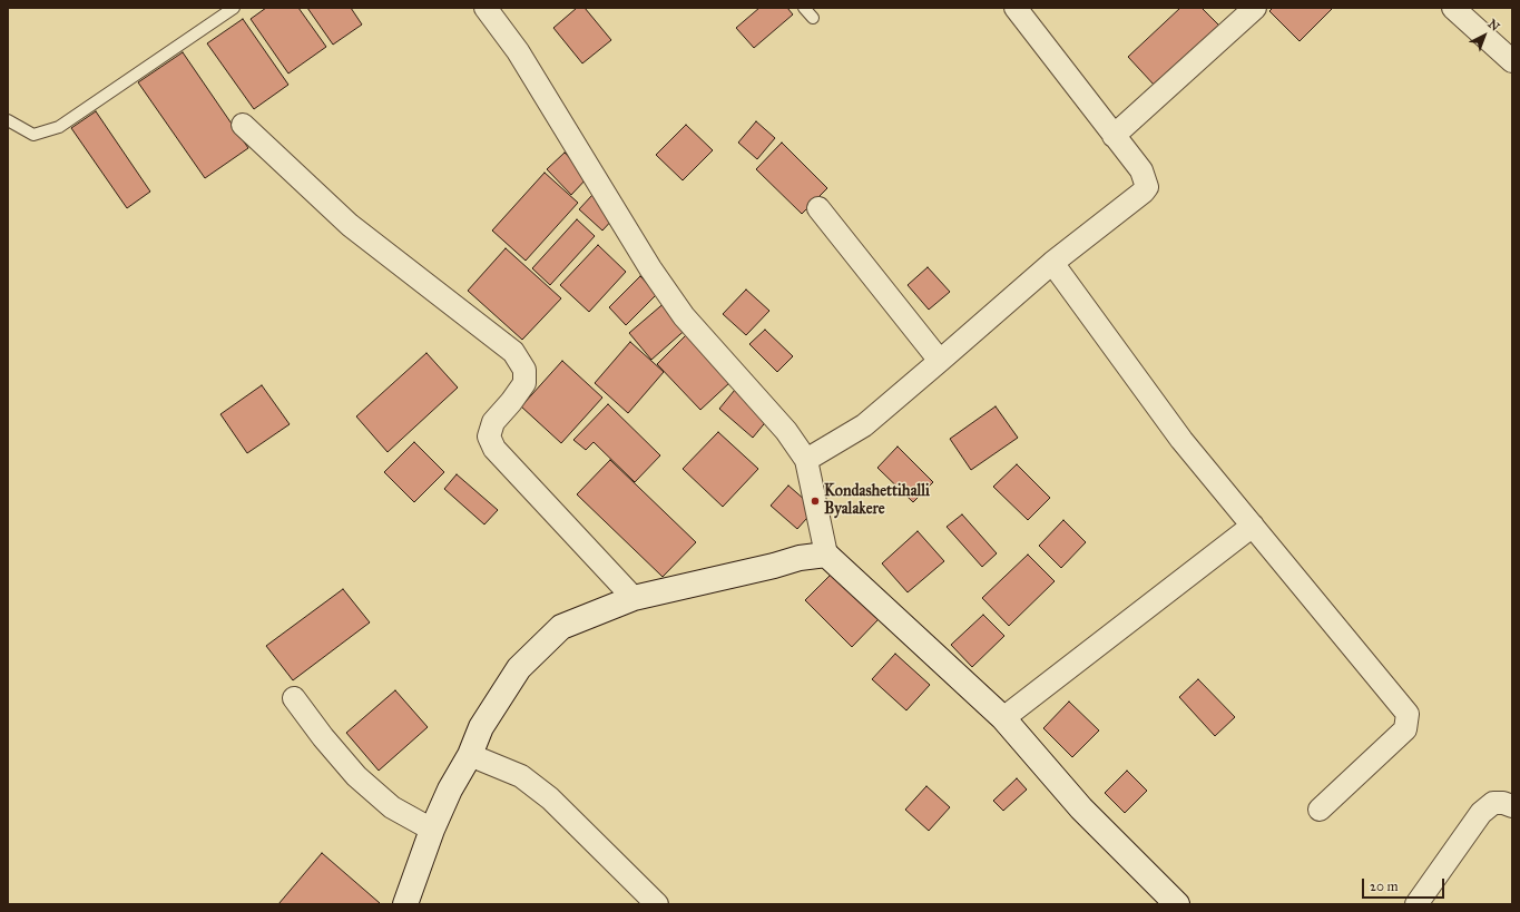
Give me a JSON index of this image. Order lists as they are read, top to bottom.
{
  "places": ["Kondashettihalli Byalakere"],
  "scale_bar": "20 m",
  "north": "top right"
}
